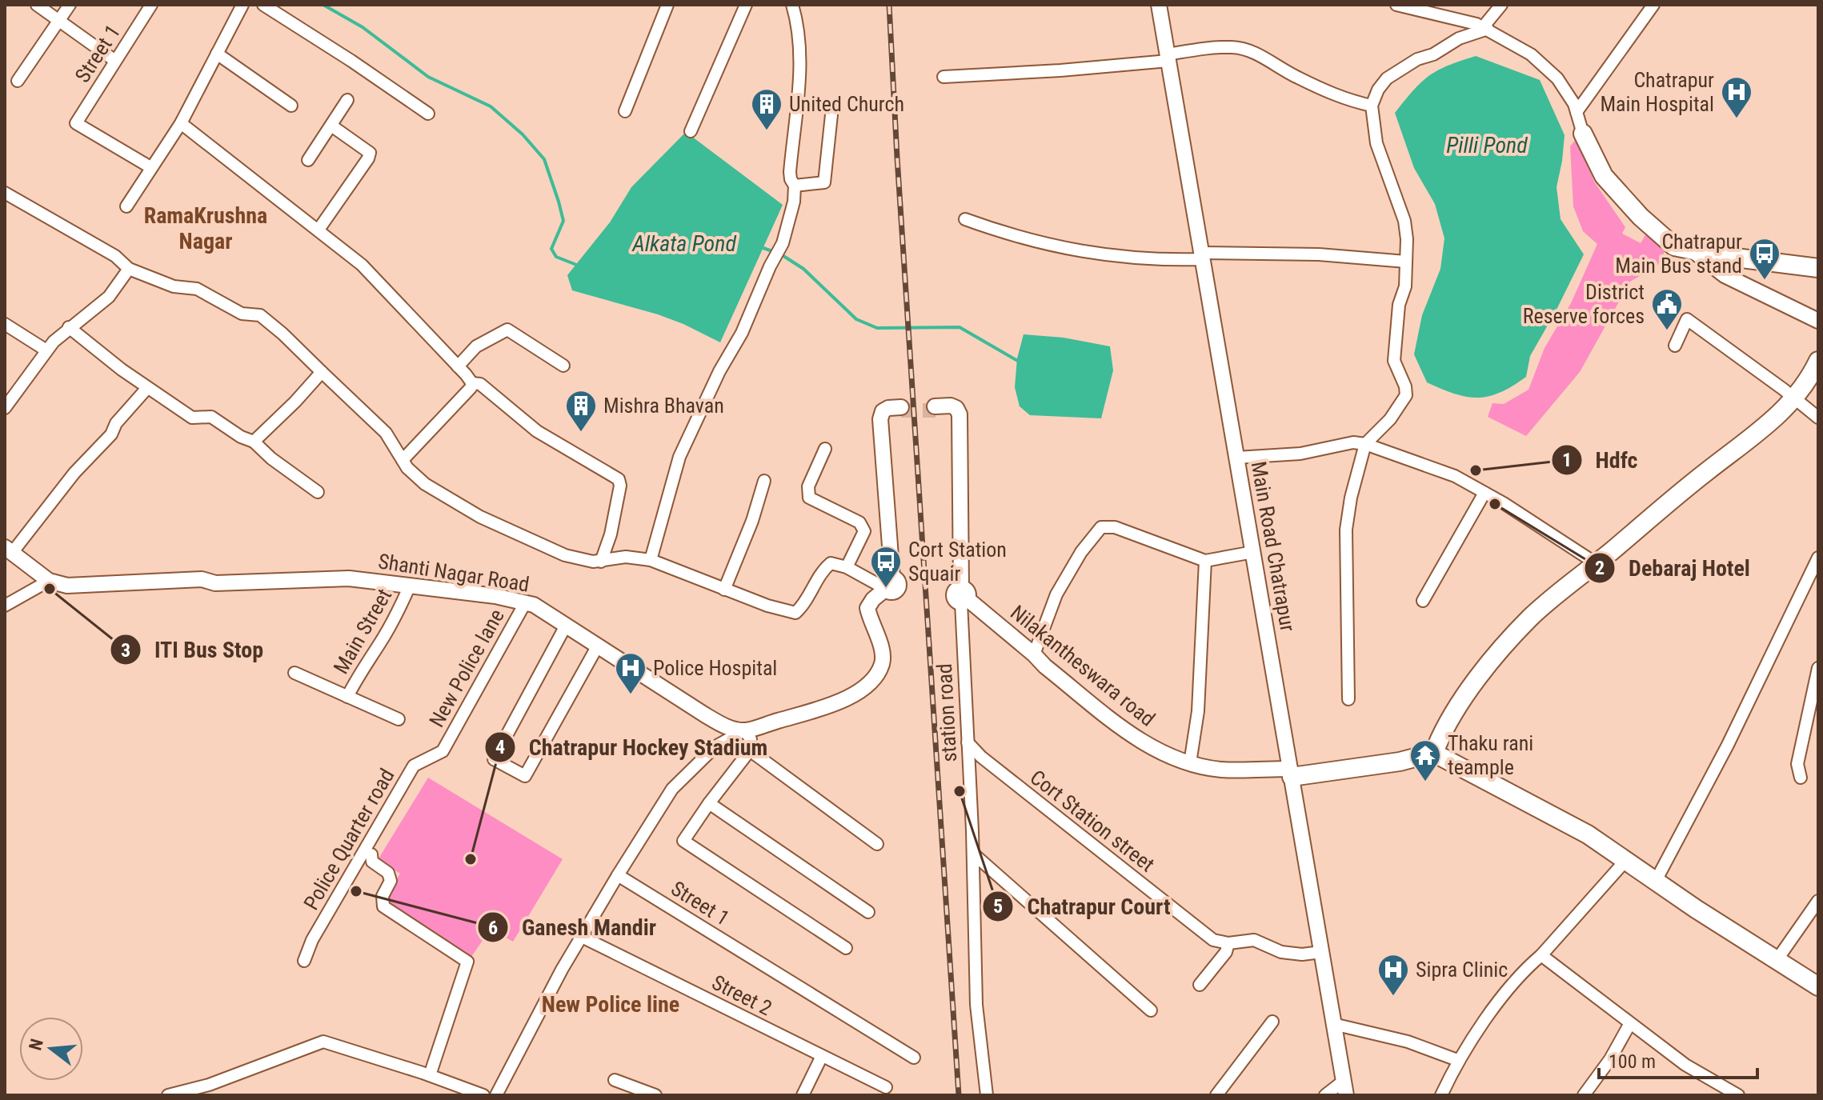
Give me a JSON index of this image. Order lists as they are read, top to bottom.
{
  "streets": {
    "street": [
      "Street 1",
      "Main Road Chatrapur",
      "Shanti Nagar Road",
      "Main Street",
      "Nilakantheswara road",
      "New Police lane",
      "station road",
      "Cort Station street",
      "Police Quarter road",
      "Street 2"
    ]
  },
  "crossings": [
    ["Main Road Chatrapur", "Nilakantheswara road"],
    ["Shanti Nagar Road", "Main Street"],
    ["Shanti Nagar Road", "New Police lane"],
    ["Nilakantheswara road", "station road"],
    ["New Police lane", "Police Quarter road"],
    ["station road", "Cort Station street"]
  ],
  "districts": ["RamaKrushna Nagar", "New Police line"],
  "water": ["Pilli Pond", "Alkata Pond"],
  "places": {
    "hospital": ["Chatrapur Main Hospital", "Police Hospital", "Sipra Clinic"],
    "building": ["United Church", "Mishra Bhavan"],
    "bus stop": ["Chatrapur Main Bus stand", "Cort Station Squair"],
    "public building": ["District Reserve forces"],
    "other": [
      "Hdfc",
      "Debaraj Hotel",
      "ITI Bus Stop",
      "Chatrapur Court",
      "Chatrapur Hockey Stadium",
      "Ganesh Mandir"
    ],
    "temple": ["Thaku rani teample"]
  },
  "scale_bar": "100 m",
  "north": "left"
}
